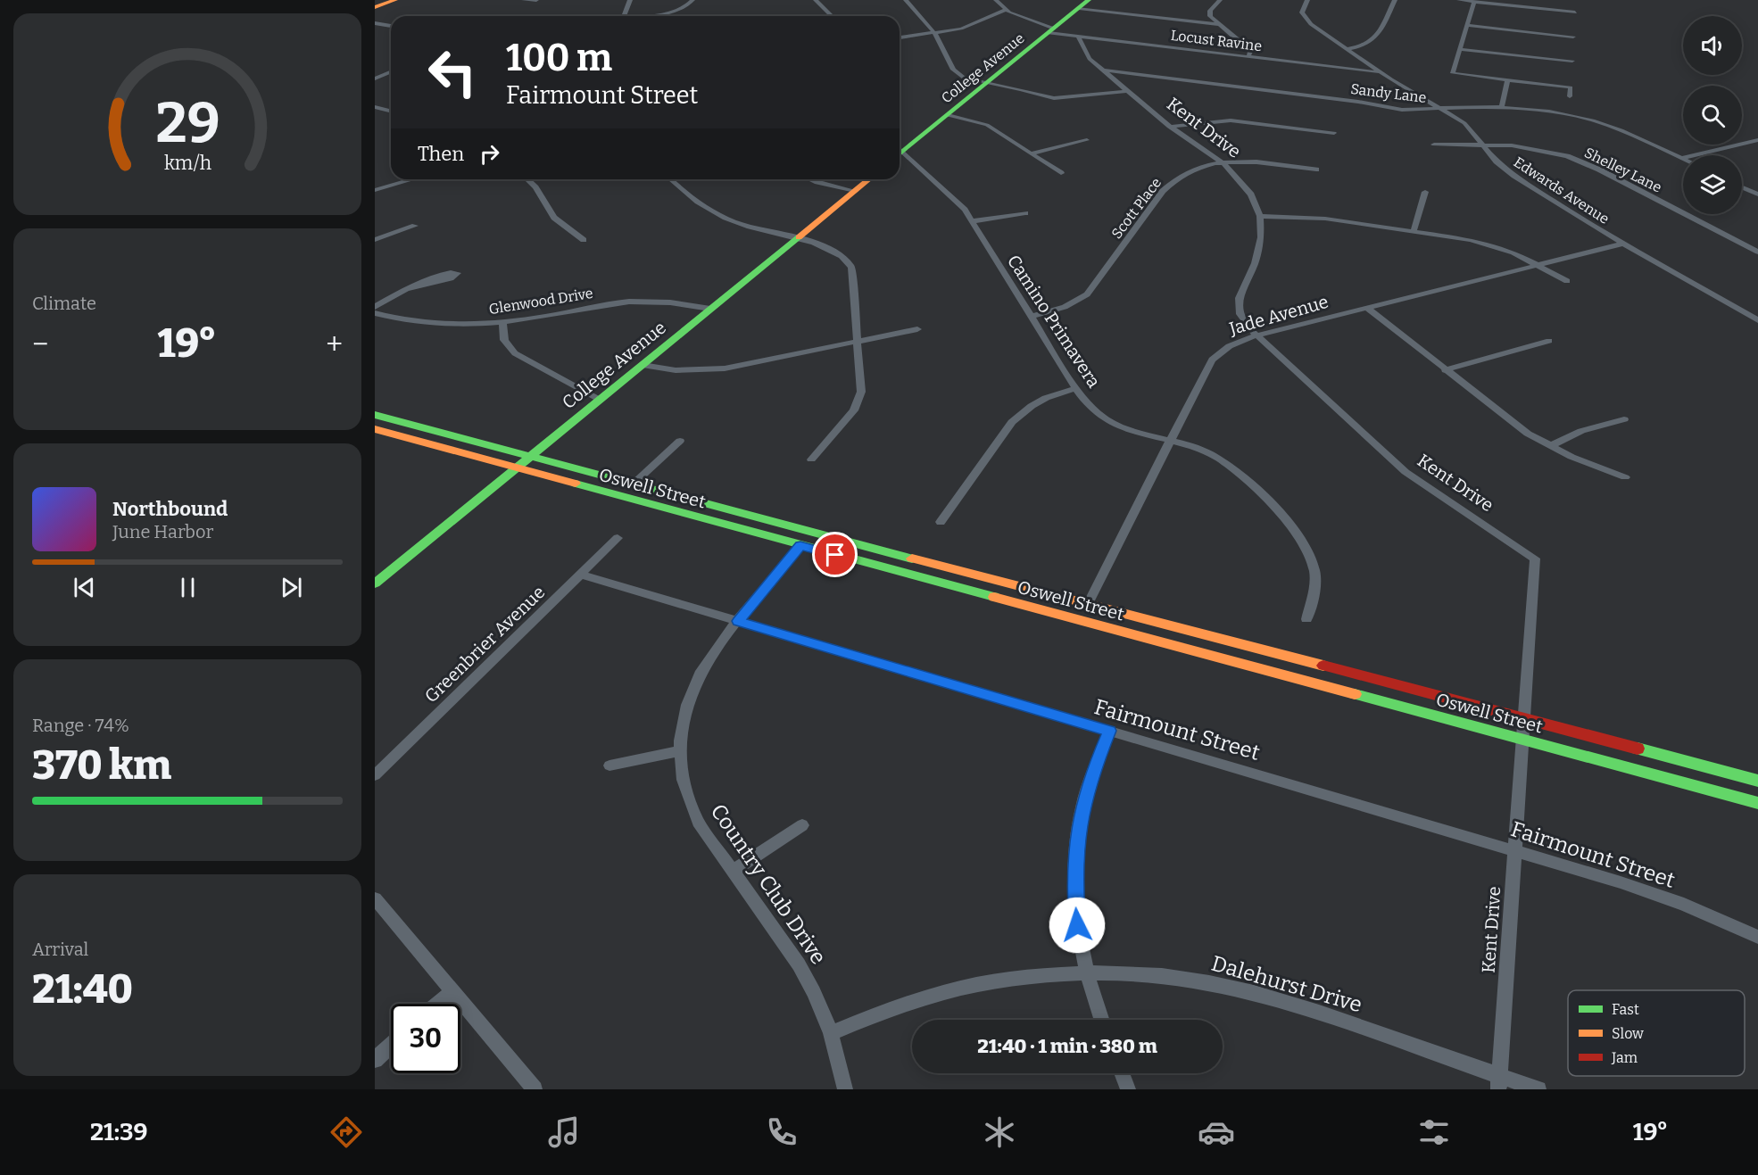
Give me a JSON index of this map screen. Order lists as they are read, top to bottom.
{
  "streets": {
    "main road": ["College Avenue", "Oswell Street"],
    "street": [
      "Locust Ravine",
      "Sandy Lane",
      "Kent Drive",
      "Shelley Lane",
      "Edwards Avenue",
      "Scott Place",
      "Glenwood Drive",
      "Jade Avenue",
      "Camino Primavera",
      "Greenbrier Avenue",
      "Fairmount Street",
      "Country Club Drive",
      "Dalehurst Drive"
    ]
  },
  "crossings": [
    ["Locust Ravine", "College Avenue"],
    ["Locust Ravine", "Kent Drive"],
    ["Locust Ravine", "Edwards Avenue"],
    ["College Avenue", "Glenwood Drive"],
    ["College Avenue", "Oswell Street"],
    ["Sandy Lane", "Kent Drive"],
    ["Sandy Lane", "Edwards Avenue"],
    ["Kent Drive", "Scott Place"],
    ["Kent Drive", "Jade Avenue"],
    ["Kent Drive", "Oswell Street"],
    ["Kent Drive", "Fairmount Street"],
    ["Kent Drive", "Dalehurst Drive"],
    ["Shelley Lane", "Edwards Avenue"],
    ["Edwards Avenue", "Jade Avenue"],
    ["Scott Place", "Camino Primavera"],
    ["Jade Avenue", "Camino Primavera"],
    ["Jade Avenue", "Oswell Street"],
    ["Oswell Street", "Country Club Drive"],
    ["Greenbrier Avenue", "Fairmount Street"],
    ["Fairmount Street", "Country Club Drive"],
    ["Country Club Drive", "Dalehurst Drive"]
  ],
  "legend": ["Fast", "Slow", "Jam"],
  "page": {
    "turn": ["100 m", "Fairmount Street"],
    "then": "Then",
    "tile": [
      "Climate",
      ["Range · 74%", "370 km"],
      ["Arrival", "21:40"]
    ],
    "heat": ["−", "19°", "+"],
    "song": ["Northbound", "June Harbor"],
    "limit": "30",
    "trip": "21:40 · 1 min · 380 m",
    "tabs": ["21:39", "19°"],
    "gauge": ["29", "km/h"]
  }
}
